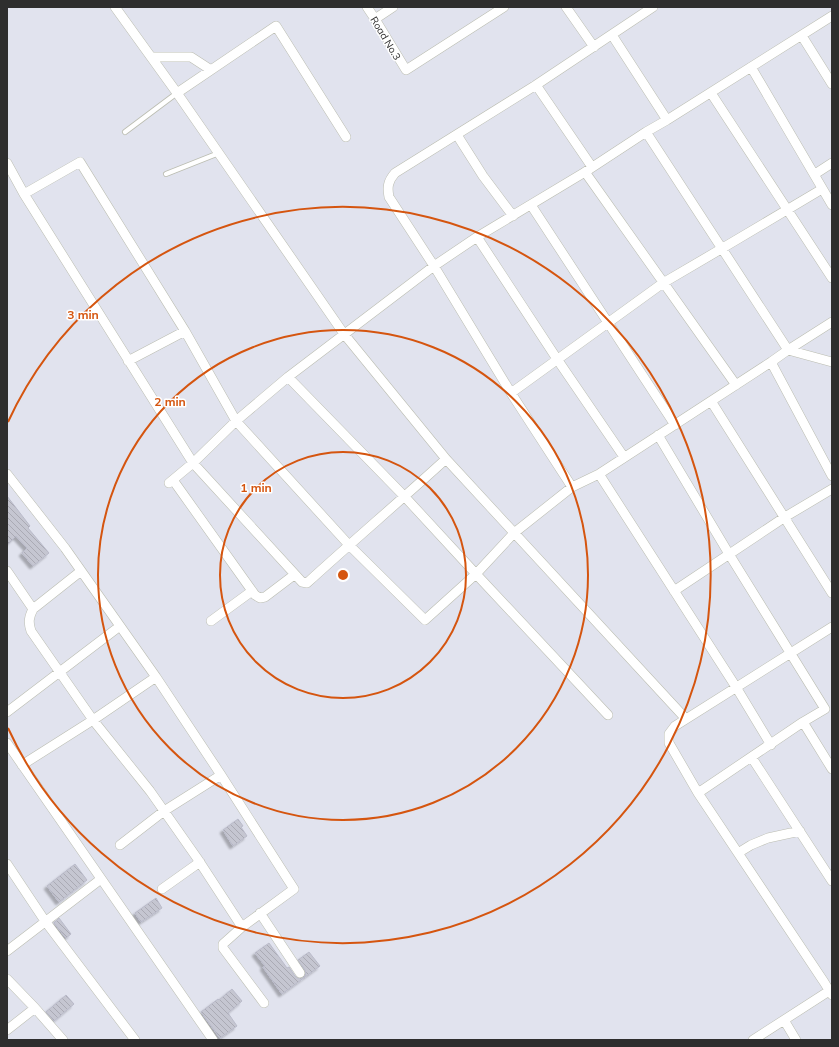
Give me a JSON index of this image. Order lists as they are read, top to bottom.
{
  "streets": {
    "street": ["Road No.3"]
  },
  "rings": ["3 min", "2 min", "1 min"]
}
